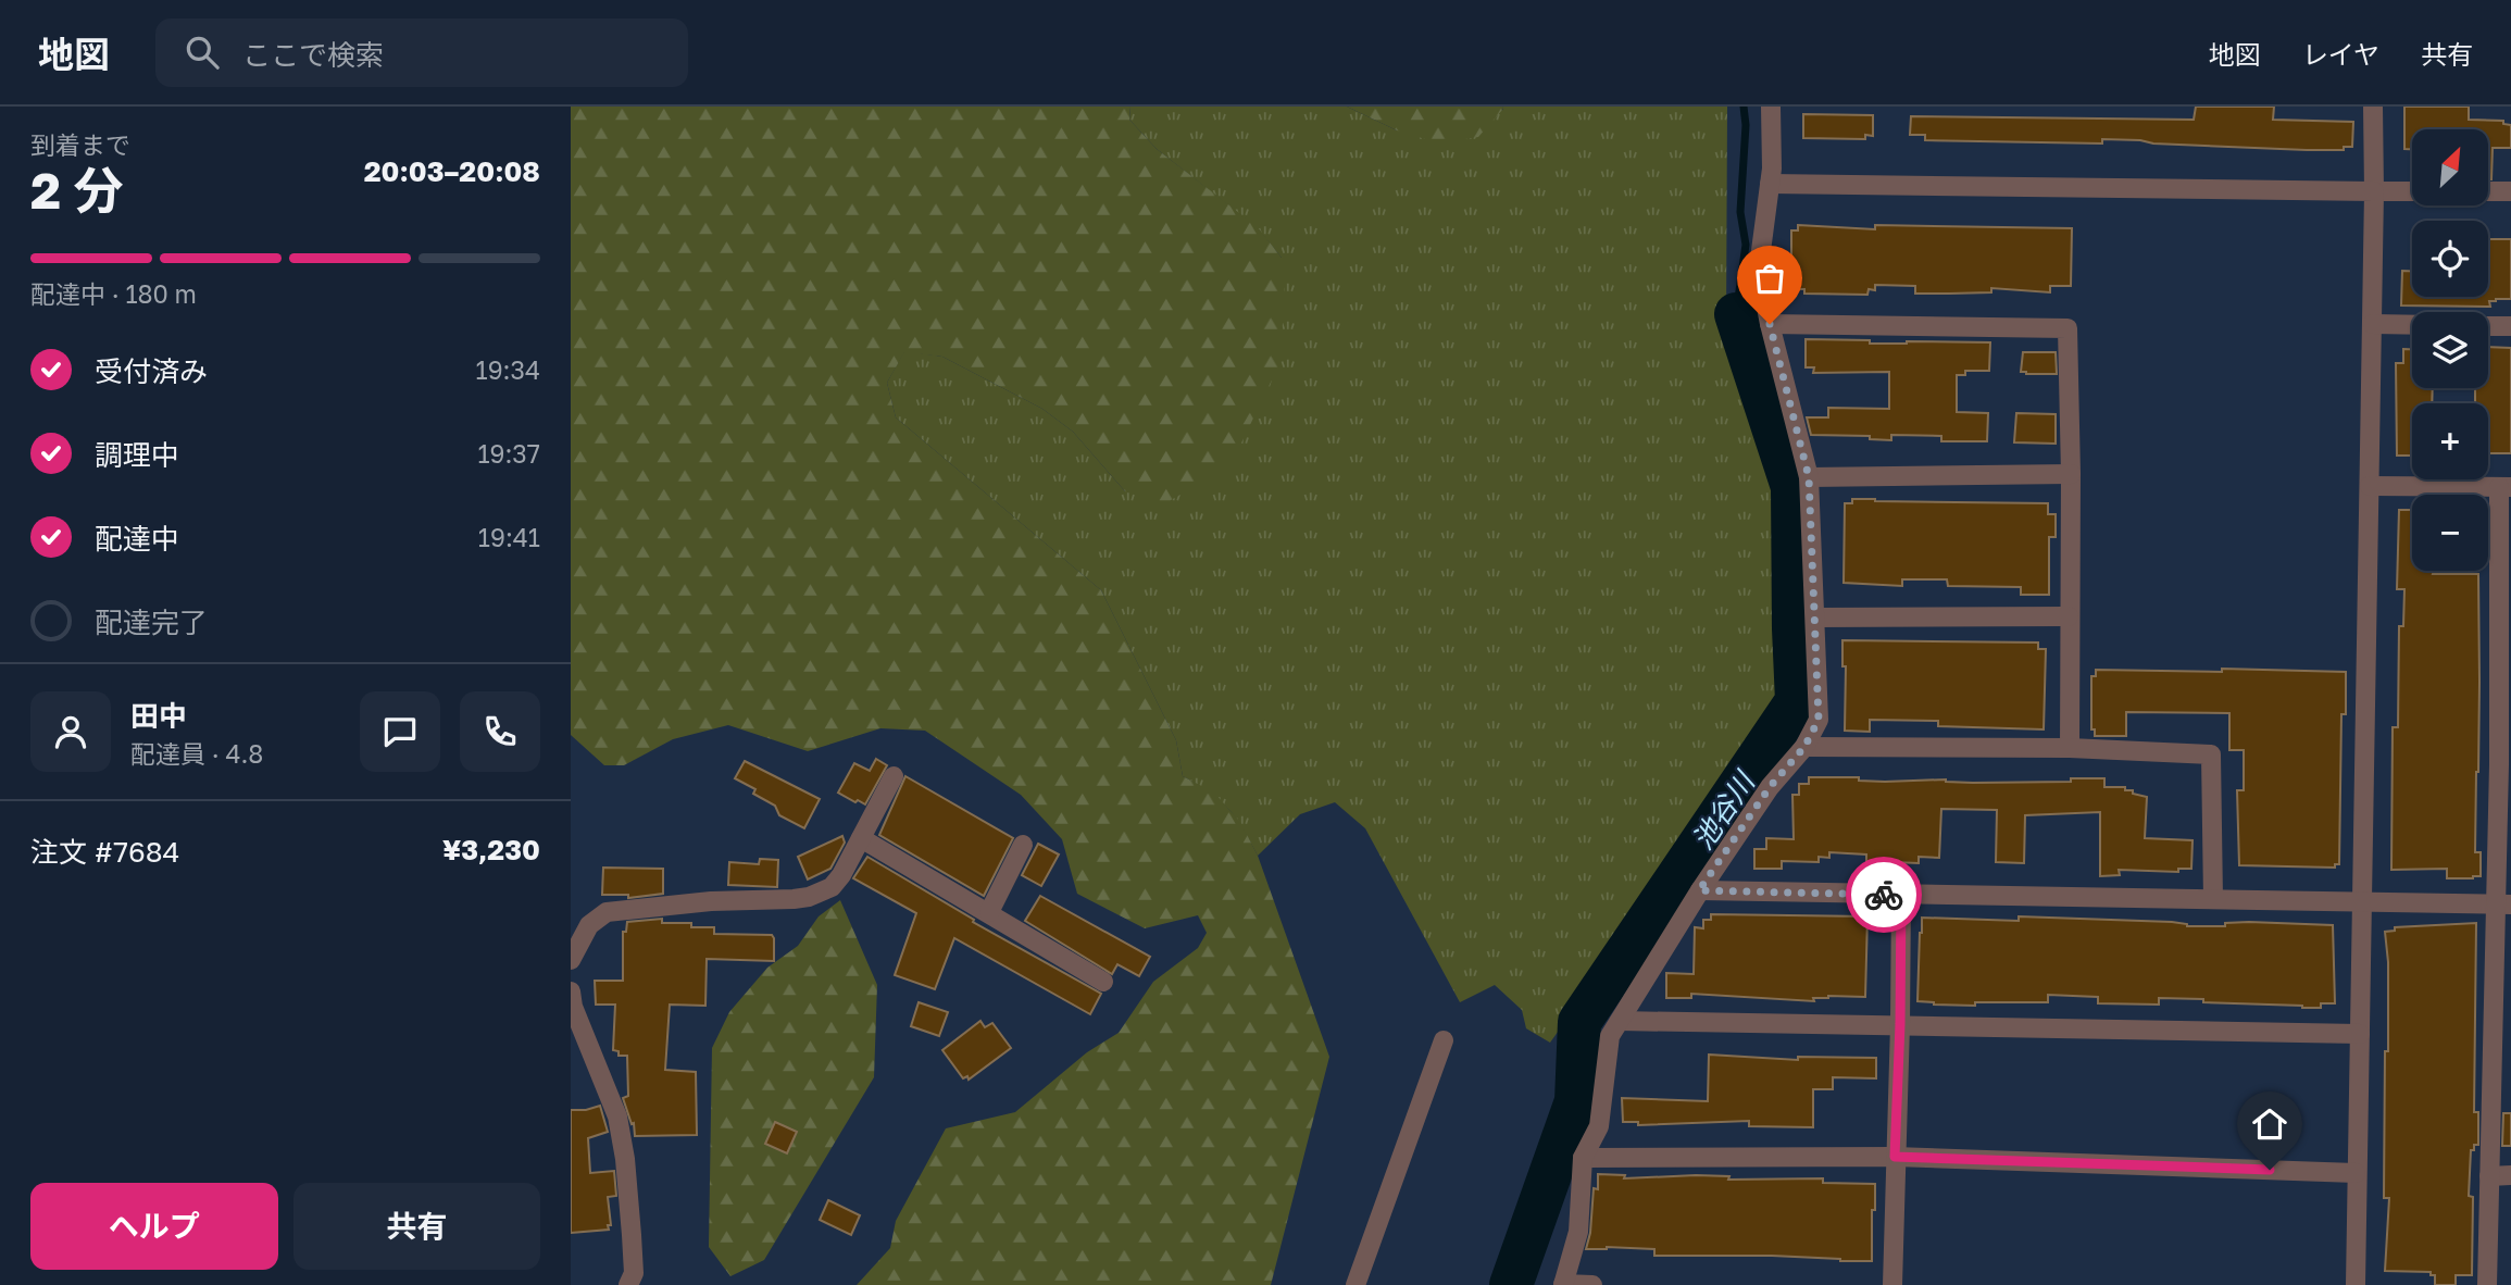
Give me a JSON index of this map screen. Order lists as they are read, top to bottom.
{
  "water": ["池谷川"],
  "north": "top right",
  "page": {
    "header": "地図",
    "search": "ここで検索",
    "nav": ["地図", "レイヤ", "共有"],
    "heading": ["2 分", "到着まで", "20:03–20:08"],
    "panel": [
      "田中",
      "配達員 · 4.8",
      "注文 #7684",
      "¥3,230"
    ],
    "map_buttons": ["+", "−"],
    "bar": "配達中 · 180 m",
    "list": [
      ["受付済み", "19:34"],
      ["調理中", "19:37"],
      ["配達中", "19:41"],
      "配達完了"
    ],
    "buttons": ["ヘルプ", "共有"]
  }
}
